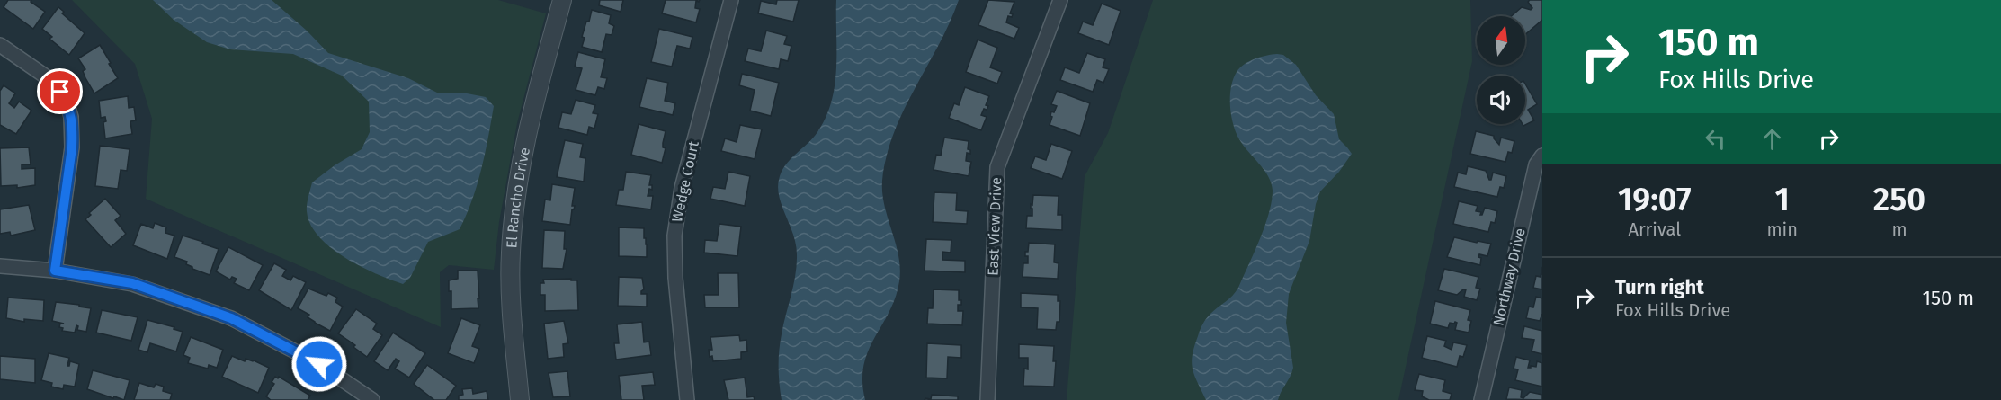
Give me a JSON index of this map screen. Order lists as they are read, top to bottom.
{
  "streets": {
    "street": [
      "Wedge Court",
      "El Rancho Drive",
      "East View Drive",
      "Northway Drive"
    ]
  },
  "north": "top",
  "page": {
    "turn": ["150 m", "Fox Hills Drive"],
    "eta": [
      "19:07",
      "Arrival",
      "1",
      "min",
      "250",
      "m"
    ],
    "list": [
      {
        "name": "Turn right",
        "note": "Fox Hills Drive",
        "value": "150 m"
      }
    ]
  }
}
